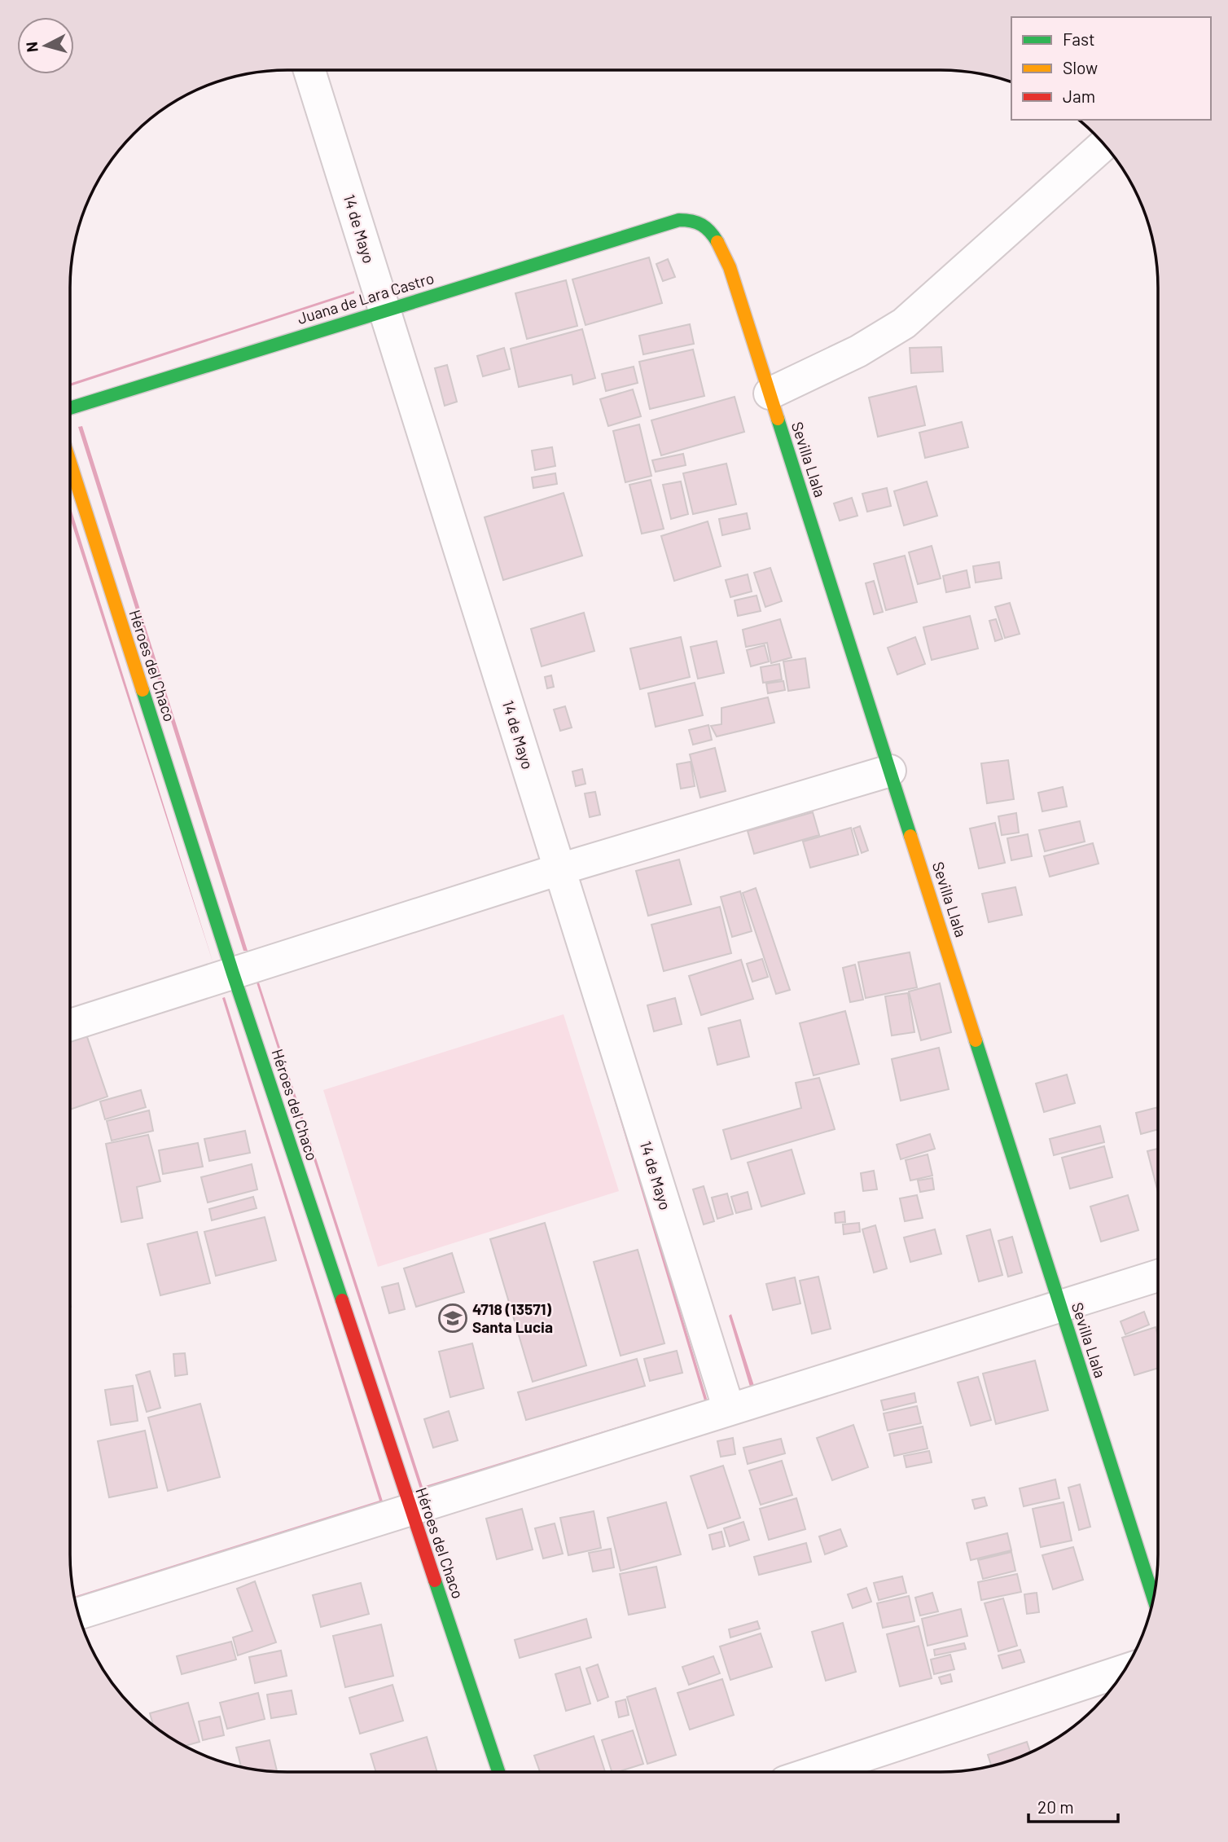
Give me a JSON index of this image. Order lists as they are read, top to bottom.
{
  "streets": {
    "street": [
      "14 de Mayo",
      "Juana de Lara Castro",
      "Sevilla Llala",
      "Héroes del Chaco"
    ]
  },
  "crossings": [
    ["14 de Mayo", "Juana de Lara Castro"],
    ["Juana de Lara Castro", "Sevilla Llala"]
  ],
  "places": {
    "school or university": ["4718 (13571) Santa Lucia"]
  },
  "legend": ["Fast", "Slow", "Jam"],
  "scale_bar": "20 m",
  "north": "left"
}
